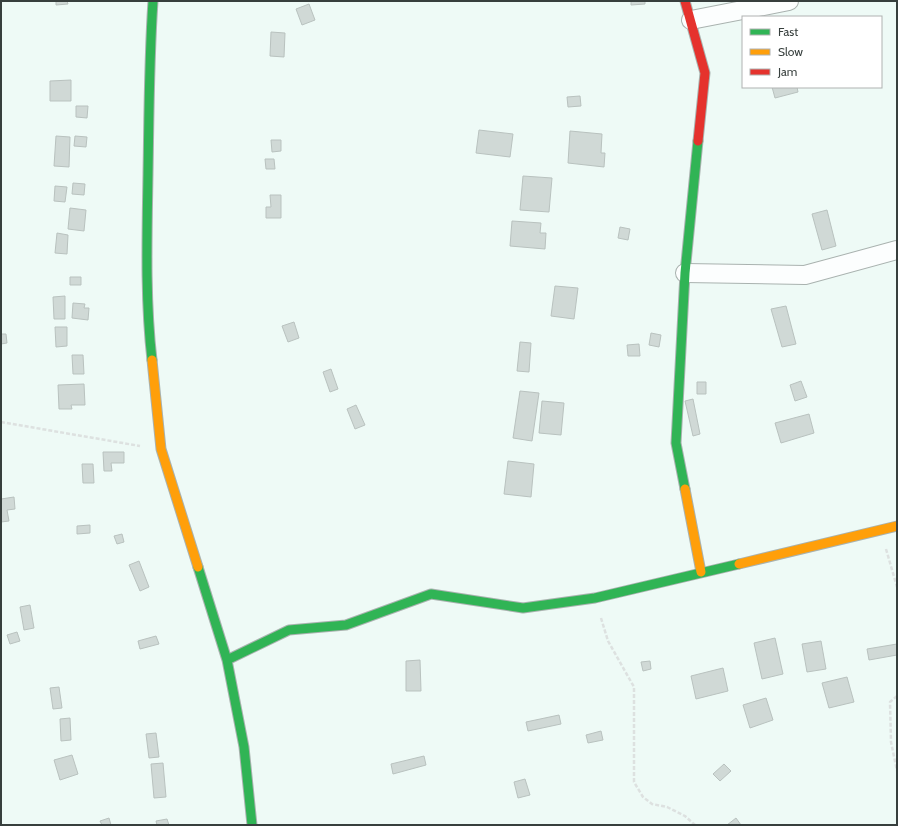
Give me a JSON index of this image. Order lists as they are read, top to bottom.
{
  "legend": ["Fast", "Slow", "Jam"]
}
